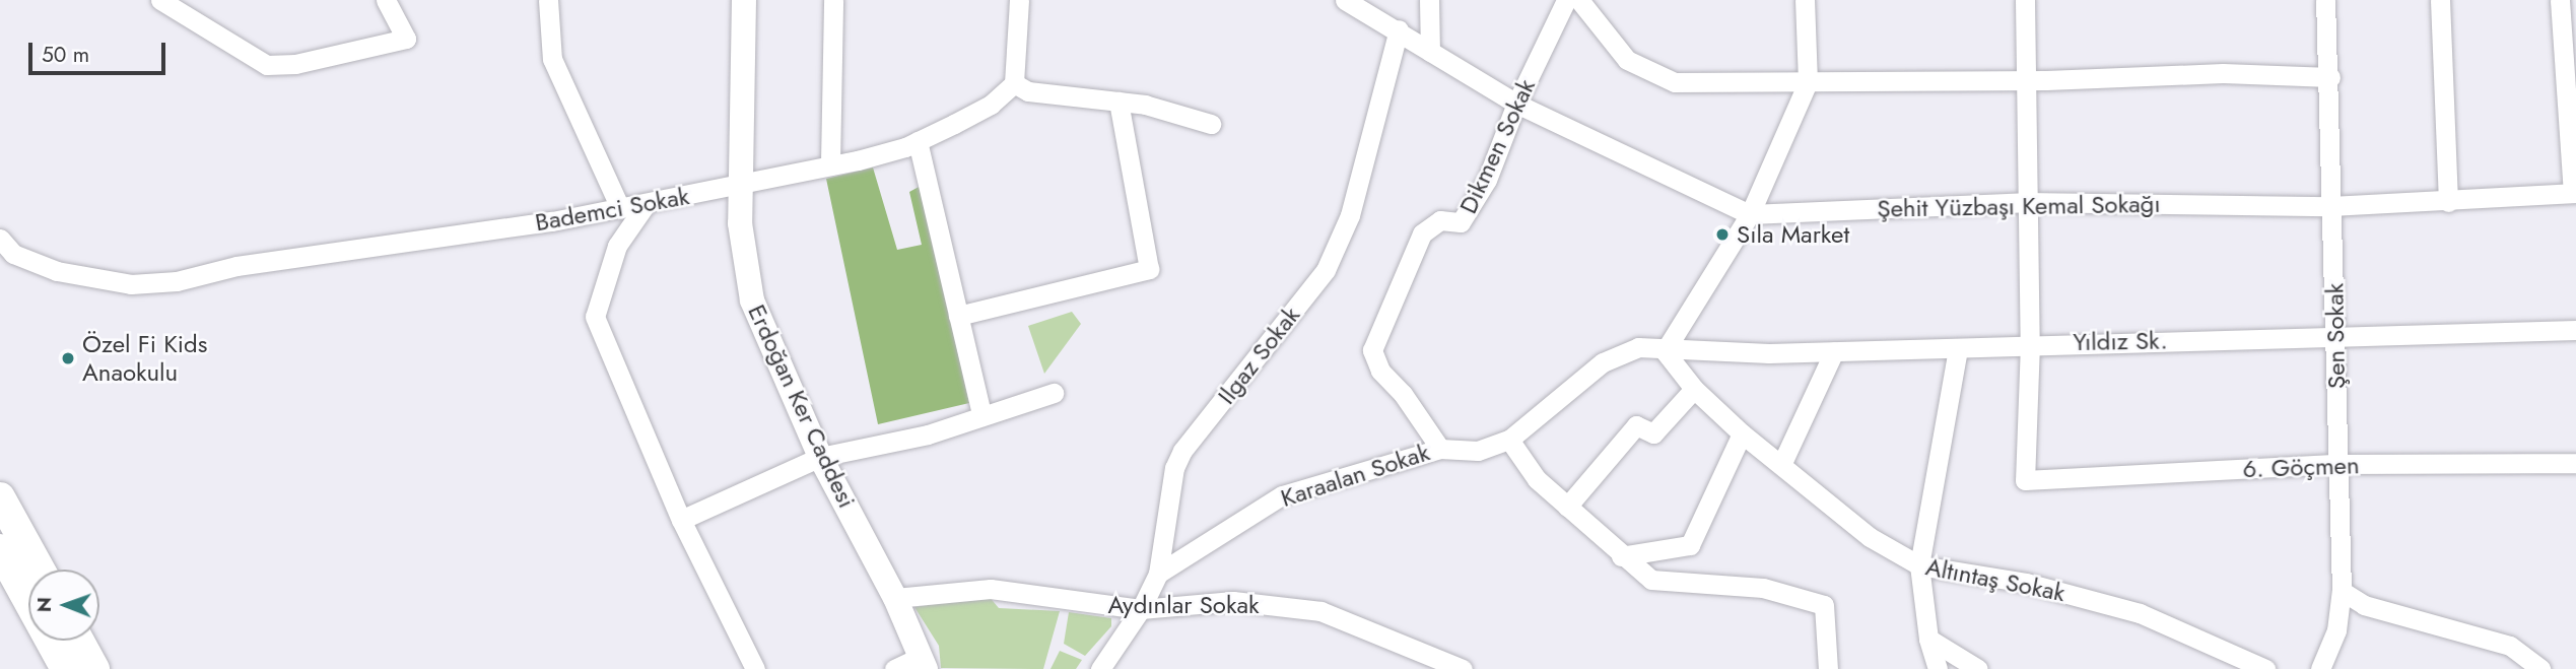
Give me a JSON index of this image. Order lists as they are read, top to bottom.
{
  "streets": {
    "main road": ["Erdoğan Ker Caddesi"],
    "street": [
      "Dikmen Sokak",
      "Şehit Yüzbaşı Kemal Sokağı",
      "Bademci Sokak",
      "Şen Sokak",
      "Yıldız Sk.",
      "Ilgaz Sokak",
      "6. Göçmen",
      "Karaalan Sokak",
      "Altıntaş Sokak",
      "Aydınlar Sokak"
    ]
  },
  "crossings": [
    ["Dikmen Sokak", "Şehit Yüzbaşı Kemal Sokağı"],
    ["Dikmen Sokak", "Karaalan Sokak"],
    ["Şehit Yüzbaşı Kemal Sokağı", "Şen Sokak"],
    ["Şehit Yüzbaşı Kemal Sokağı", "Ilgaz Sokak"],
    ["Bademci Sokak", "Erdoğan Ker Caddesi"],
    ["Şen Sokak", "Yıldız Sk."],
    ["Şen Sokak", "6. Göçmen"],
    ["Yıldız Sk.", "6. Göçmen"],
    ["Yıldız Sk.", "Karaalan Sokak"],
    ["Yıldız Sk.", "Altıntaş Sokak"],
    ["Ilgaz Sokak", "Karaalan Sokak"],
    ["Ilgaz Sokak", "Aydınlar Sokak"],
    ["Erdoğan Ker Caddesi", "Aydınlar Sokak"],
    ["Karaalan Sokak", "Altıntaş Sokak"]
  ],
  "places": ["Sıla Market", "Özel Fi Kids Anaokulu"],
  "scale_bar": "50 m",
  "north": "left"
}
